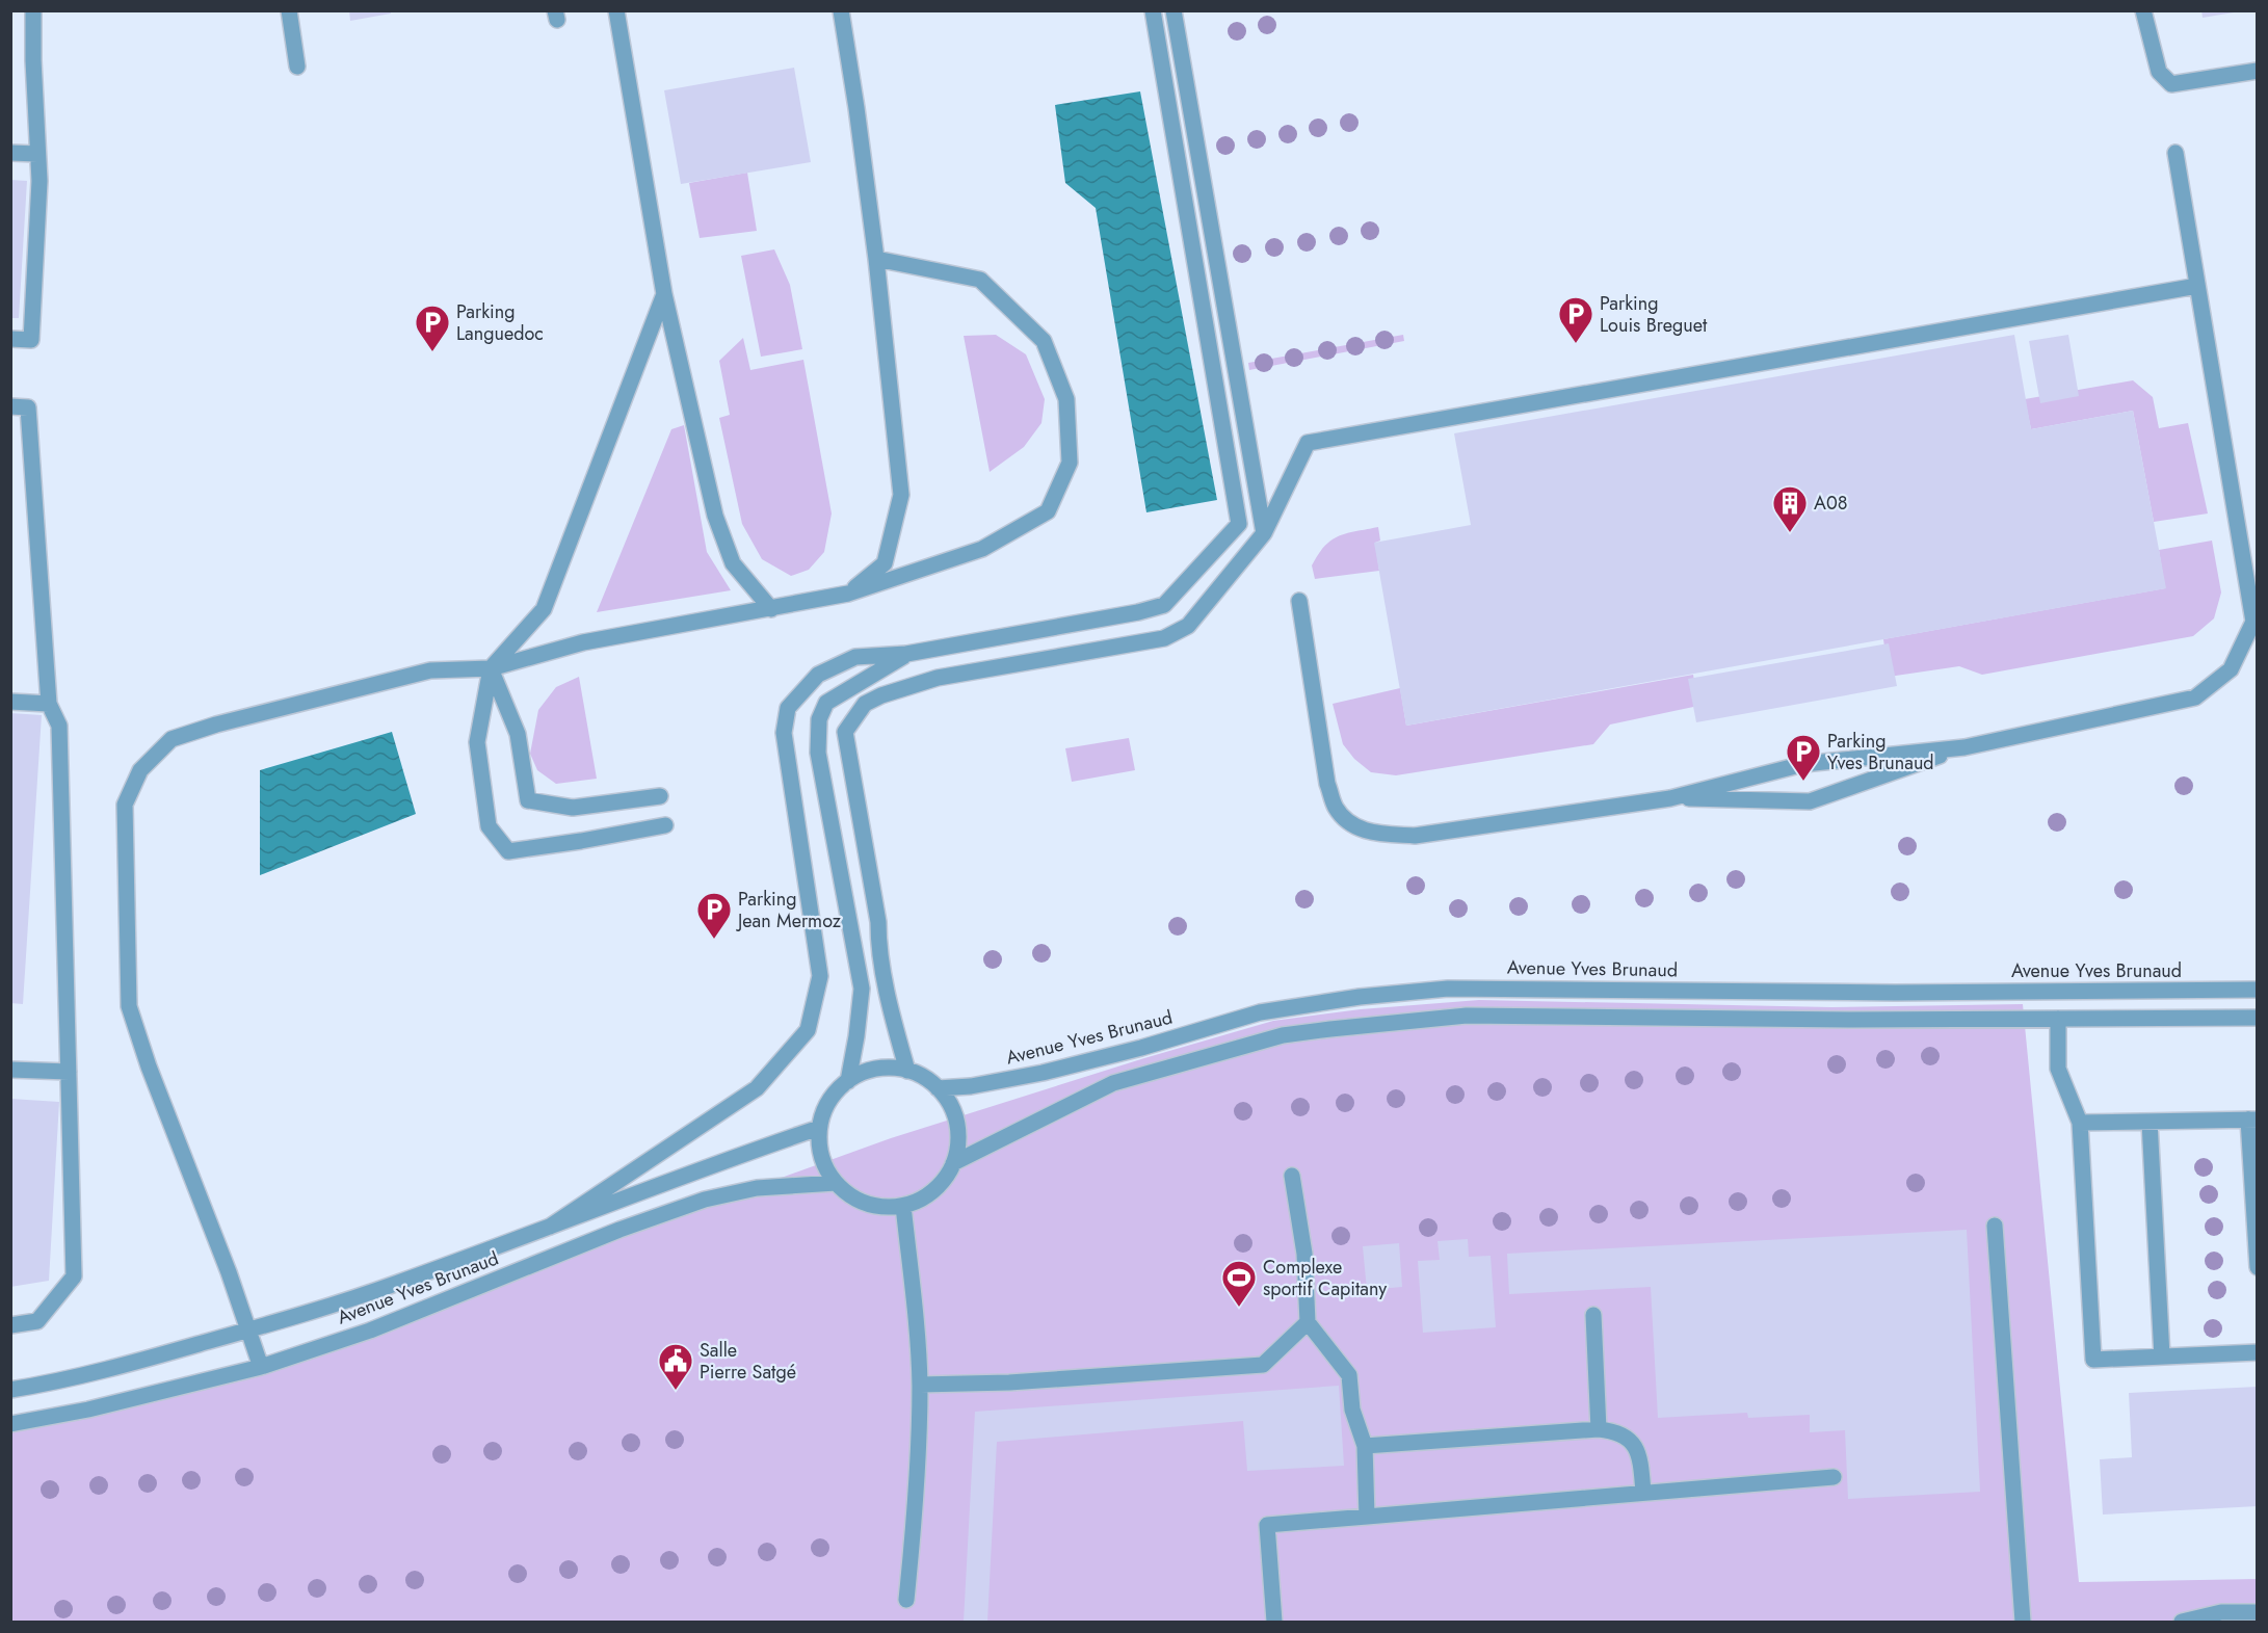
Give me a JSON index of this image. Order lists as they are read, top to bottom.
{
  "streets": {
    "street": ["Avenue Yves Brunaud"]
  },
  "places": {
    "parking": [
      "Parking Louis Breguet",
      "Parking Languedoc",
      "Parking Yves Brunaud",
      "Parking Jean Mermoz"
    ],
    "building": ["A08"],
    "sports": ["Complexe sportif Capitany"],
    "public building": ["Salle Pierre Satgé"]
  }
}
